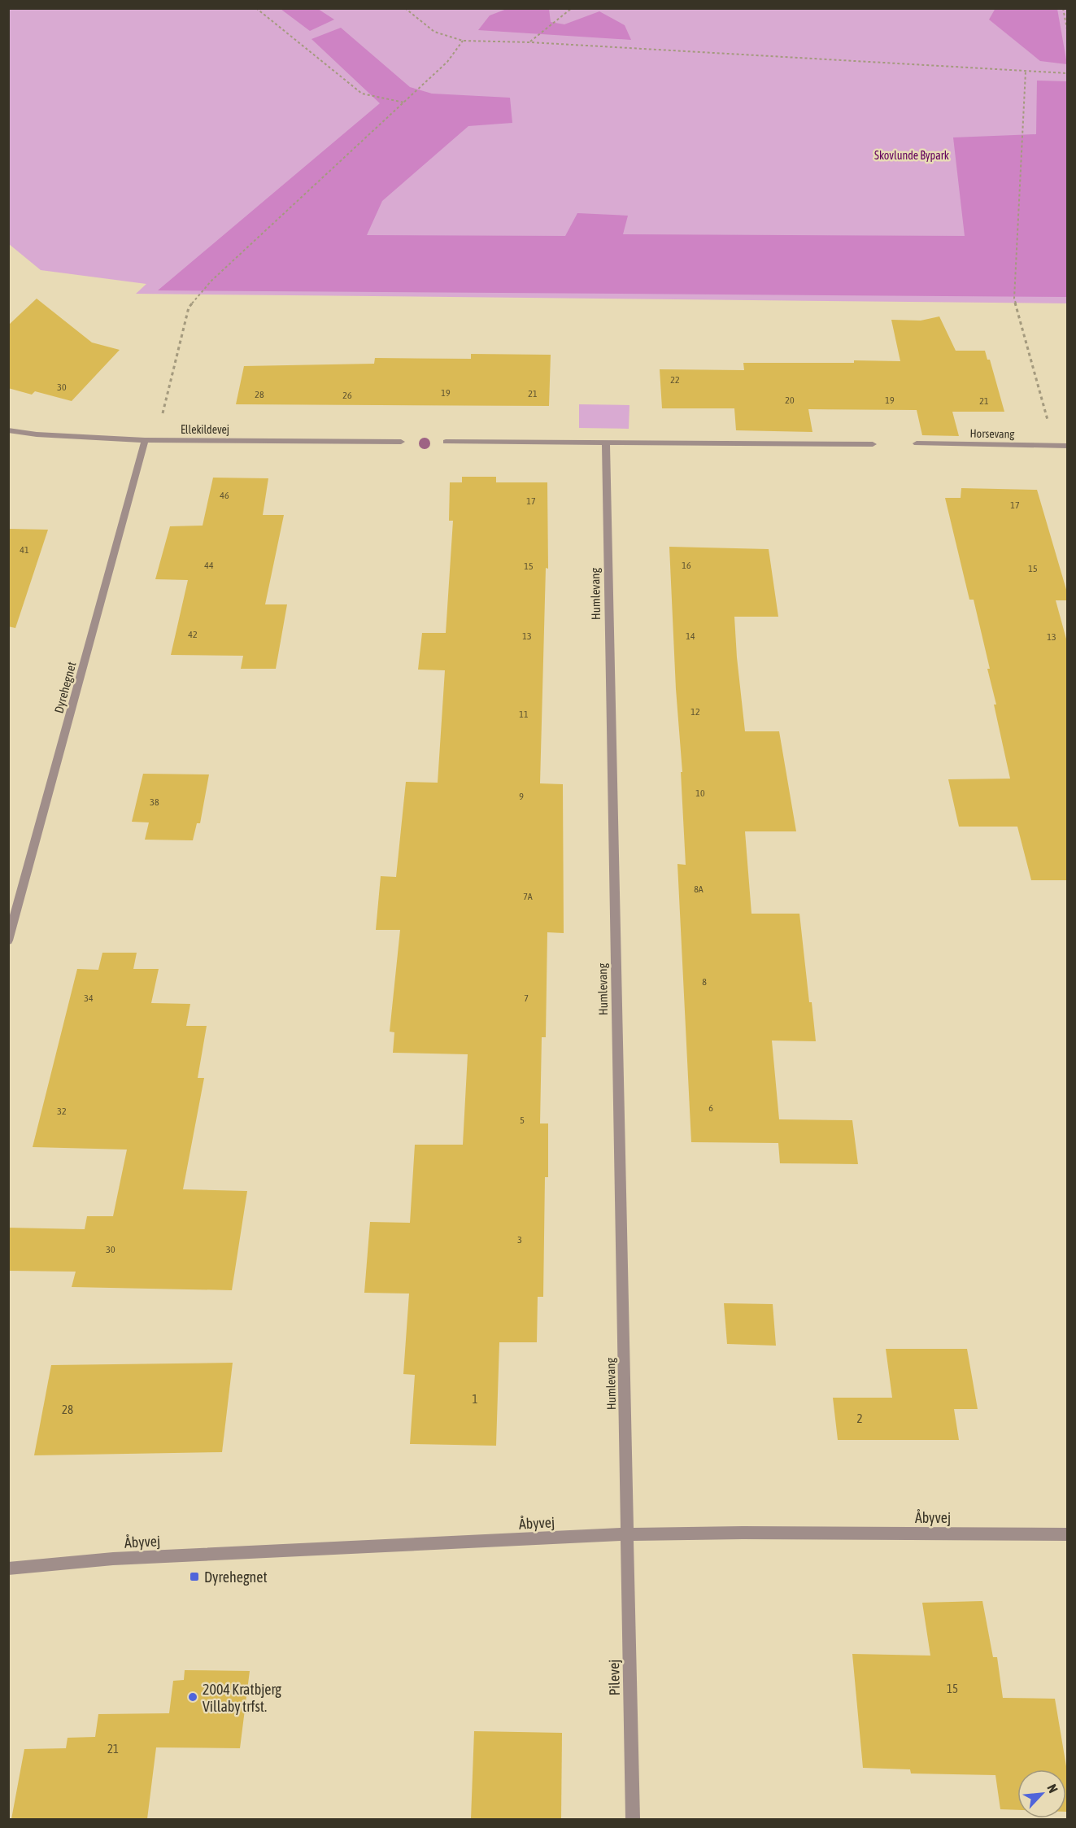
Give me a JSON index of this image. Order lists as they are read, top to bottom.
{
  "streets": {
    "street": [
      "Ellekildevej",
      "Horsevang",
      "Humlevang",
      "Dyrehegnet",
      "Åbyvej",
      "Pilevej"
    ]
  },
  "crossings": [
    ["Ellekildevej", "Dyrehegnet"],
    ["Humlevang", "Åbyvej"],
    ["Humlevang", "Pilevej"],
    ["Åbyvej", "Pilevej"]
  ],
  "parks": ["Skovlunde Bypark"],
  "places": {
    "transit": ["Dyrehegnet"],
    "other": ["2004 Kratbjerg Villaby trfst."]
  },
  "house_numbers": [
    "22",
    "30",
    "19",
    "21",
    "28",
    "26",
    "20",
    "19",
    "21",
    "46",
    "17",
    "17",
    "41",
    "44",
    "16",
    "15",
    "15",
    "42",
    "13",
    "14",
    "13",
    "12",
    "11",
    "10",
    "9",
    "38",
    "8A",
    "7A",
    "8",
    "34",
    "7",
    "6",
    "32",
    "5",
    "3",
    "30",
    "1",
    "28",
    "2",
    "15",
    "21"
  ],
  "north": "top right"
}
